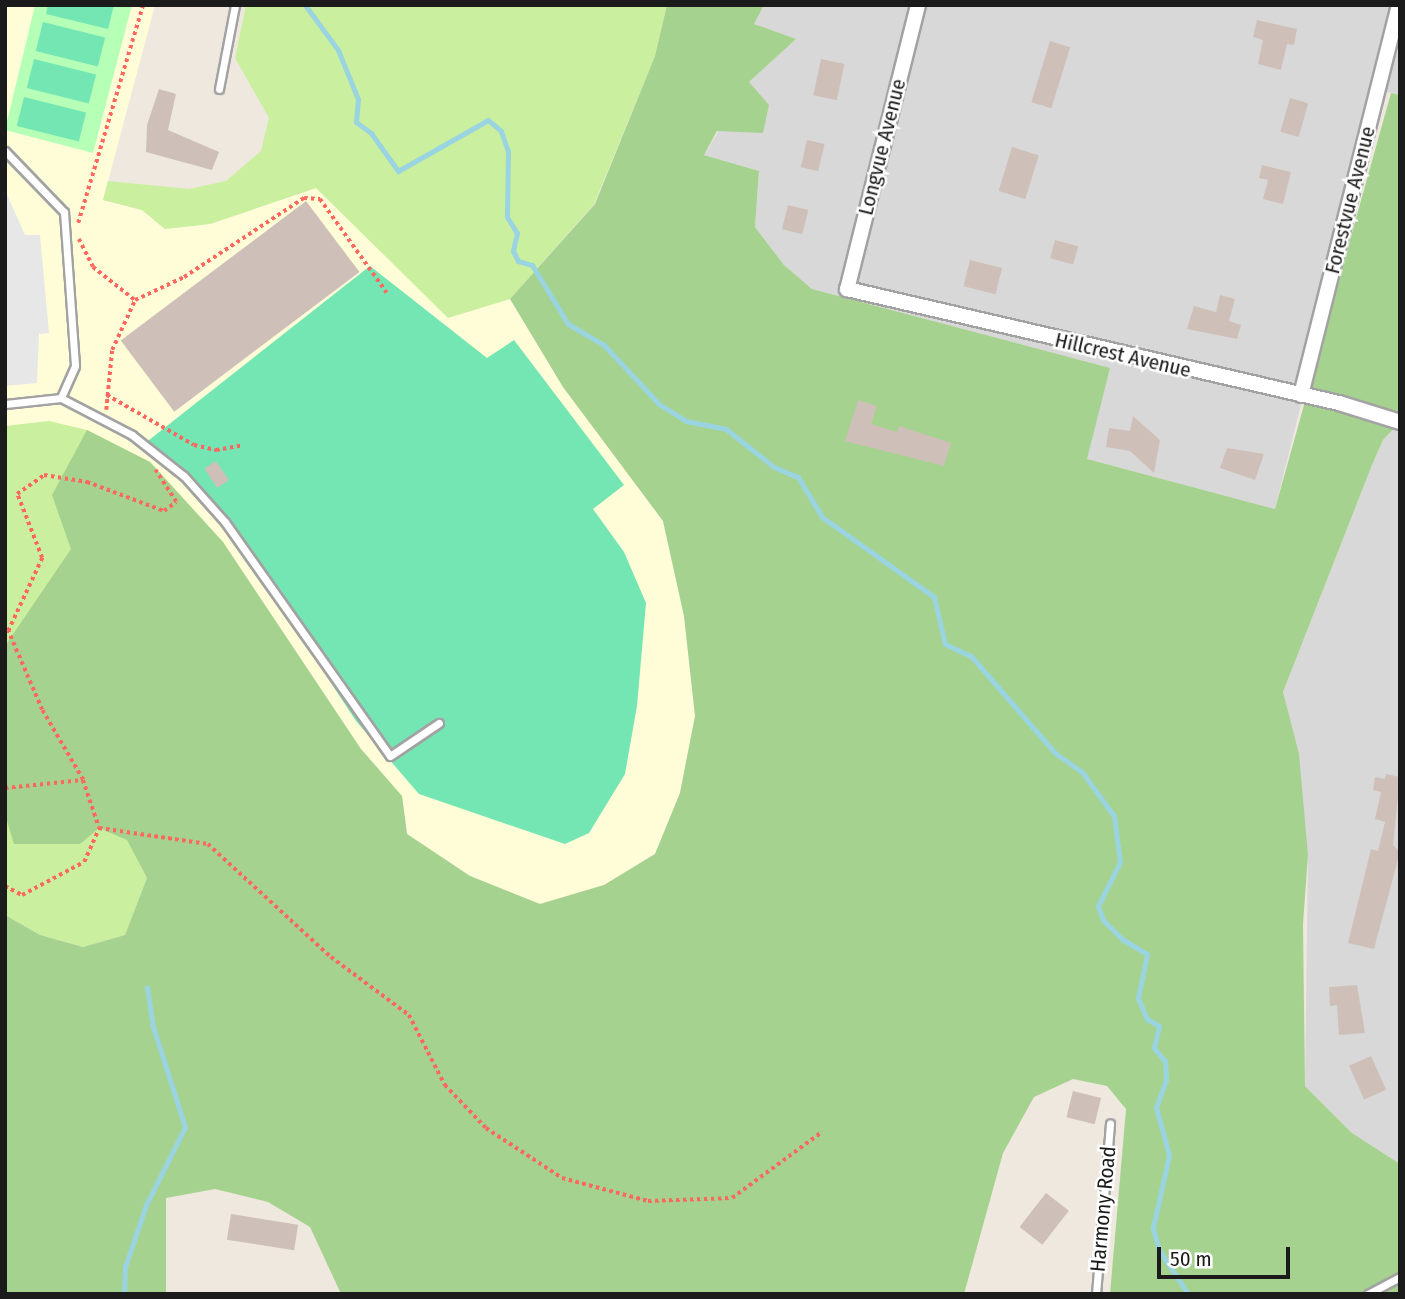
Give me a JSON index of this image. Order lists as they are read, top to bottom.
{
  "streets": {
    "street": ["Longvue Avenue", "Forestvue Avenue", "Hillcrest Avenue"],
    "lane": ["Harmony Road"]
  },
  "crossings": [
    ["Longvue Avenue", "Hillcrest Avenue"],
    ["Forestvue Avenue", "Hillcrest Avenue"]
  ],
  "scale_bar": "50 m"
}
